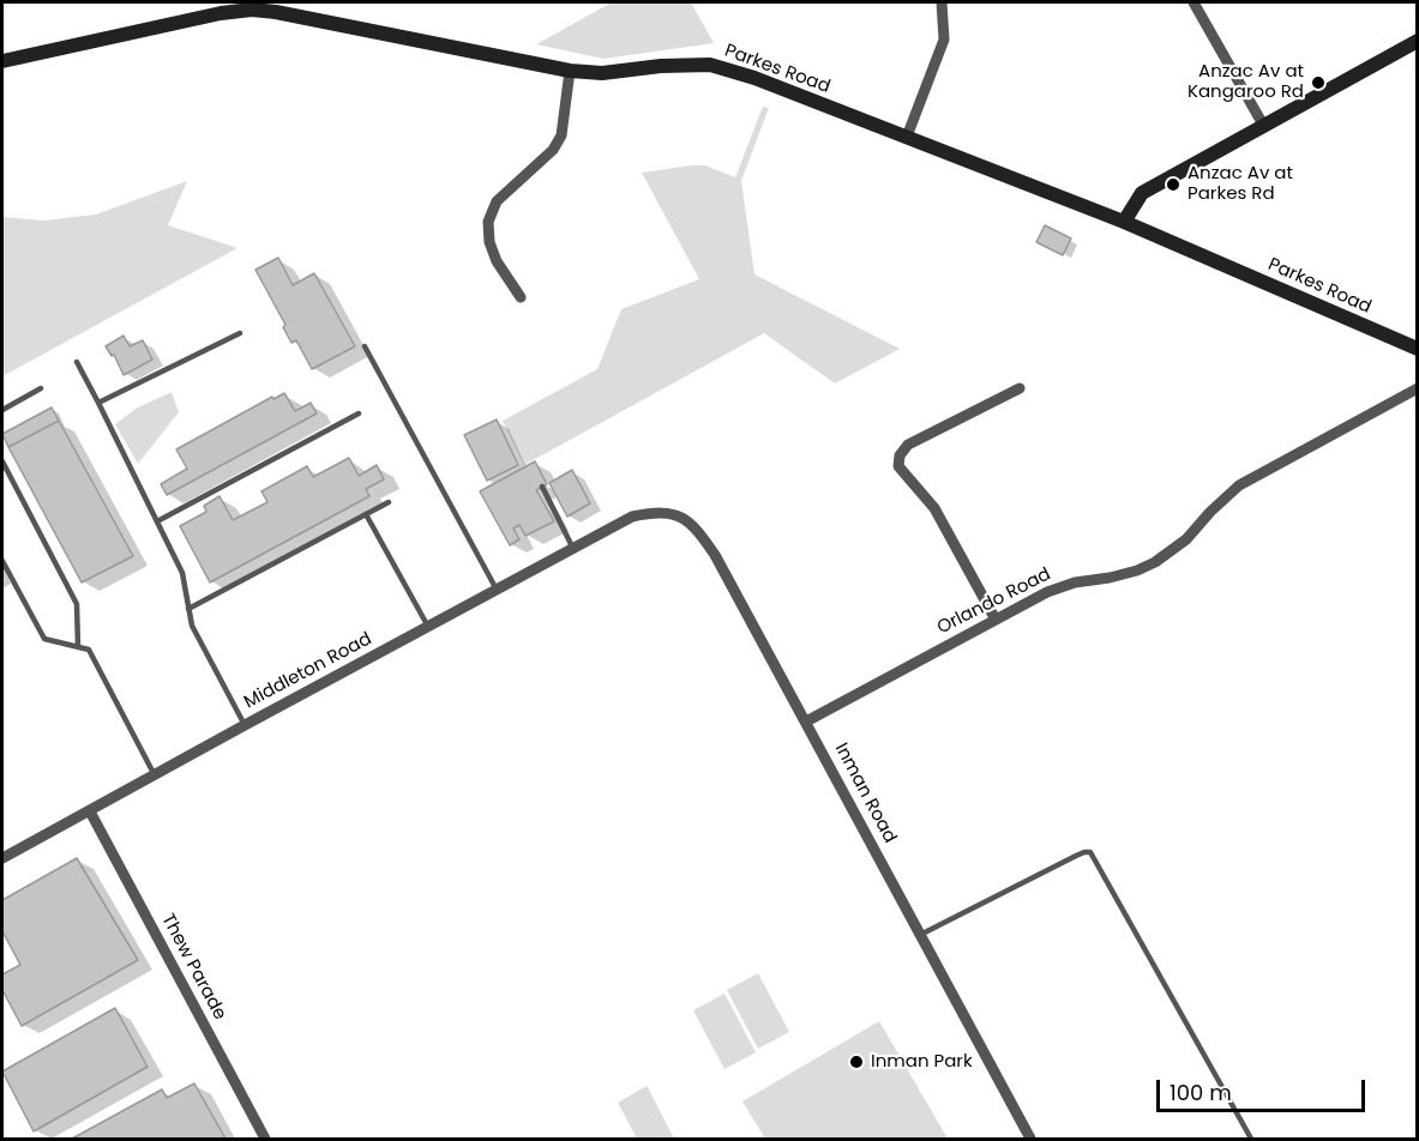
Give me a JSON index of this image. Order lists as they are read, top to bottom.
{
  "streets": {
    "street": [
      "Parkes Road",
      "Orlando Road",
      "Middleton Road",
      "Inman Road",
      "Thew Parade"
    ]
  },
  "crossings": [
    ["Orlando Road", "Inman Road"],
    ["Middleton Road", "Inman Road"],
    ["Middleton Road", "Thew Parade"]
  ],
  "places": ["Anzac Av at Kangaroo Rd", "Anzac Av at Parkes Rd", "Inman Park"],
  "scale_bar": "100 m"
}
